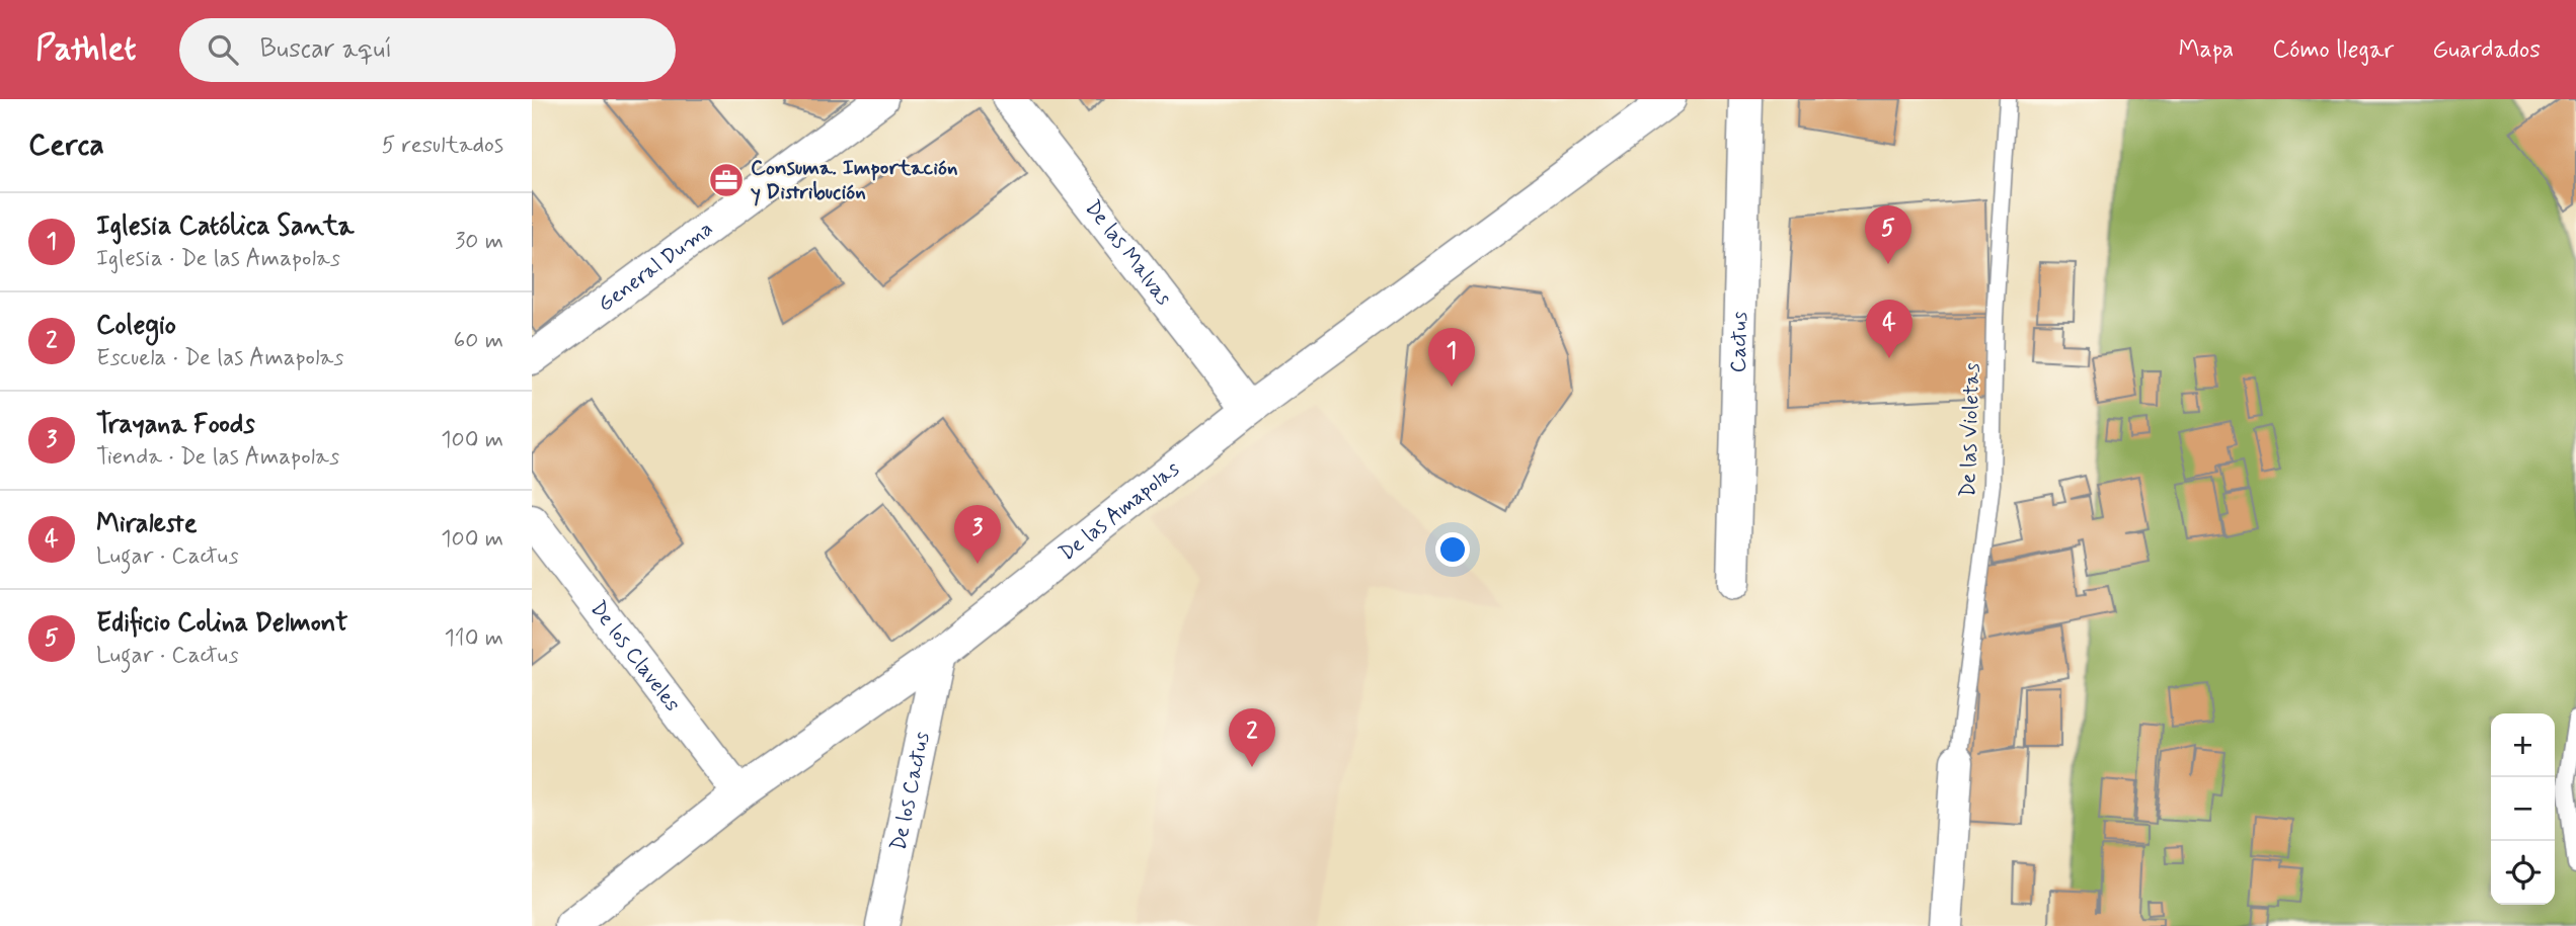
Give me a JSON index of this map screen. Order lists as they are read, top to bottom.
{
  "streets": {
    "street": [
      "De las Malvas",
      "General Duma",
      "Cactus",
      "De las Amapolas",
      "De los Claveles",
      "De los Cactus"
    ],
    "lane": ["De las Violetas"]
  },
  "crossings": [
    ["De las Malvas", "De las Amapolas"],
    ["De las Amapolas", "De los Claveles"],
    ["De las Amapolas", "De los Cactus"]
  ],
  "places": {
    "office": ["Consuma. Importación y Distribución"]
  },
  "page": {
    "header": "Pathlet",
    "search": "Buscar aquí",
    "nav": ["Mapa", "Cómo llegar", "Guardados"],
    "heading": ["Cerca", "5 resultados"],
    "list": [
      {
        "mark": "1",
        "name": "Iglesia Católica Santa",
        "note": "Iglesia · De las Amapolas",
        "value": "30 m"
      },
      {
        "mark": "2",
        "name": "Colegio",
        "note": "Escuela · De las Amapolas",
        "value": "60 m"
      },
      {
        "mark": "3",
        "name": "Trayana Foods",
        "note": "Tienda · De las Amapolas",
        "value": "100 m"
      },
      {
        "mark": "4",
        "name": "Miraleste",
        "note": "Lugar · Cactus",
        "value": "100 m"
      },
      {
        "mark": "5",
        "name": "Edificio Colina Delmont",
        "note": "Lugar · Cactus",
        "value": "110 m"
      }
    ],
    "pins": [
      "5",
      "4",
      "1",
      "3",
      "2"
    ],
    "map_buttons": ["+", "−"]
  }
}
